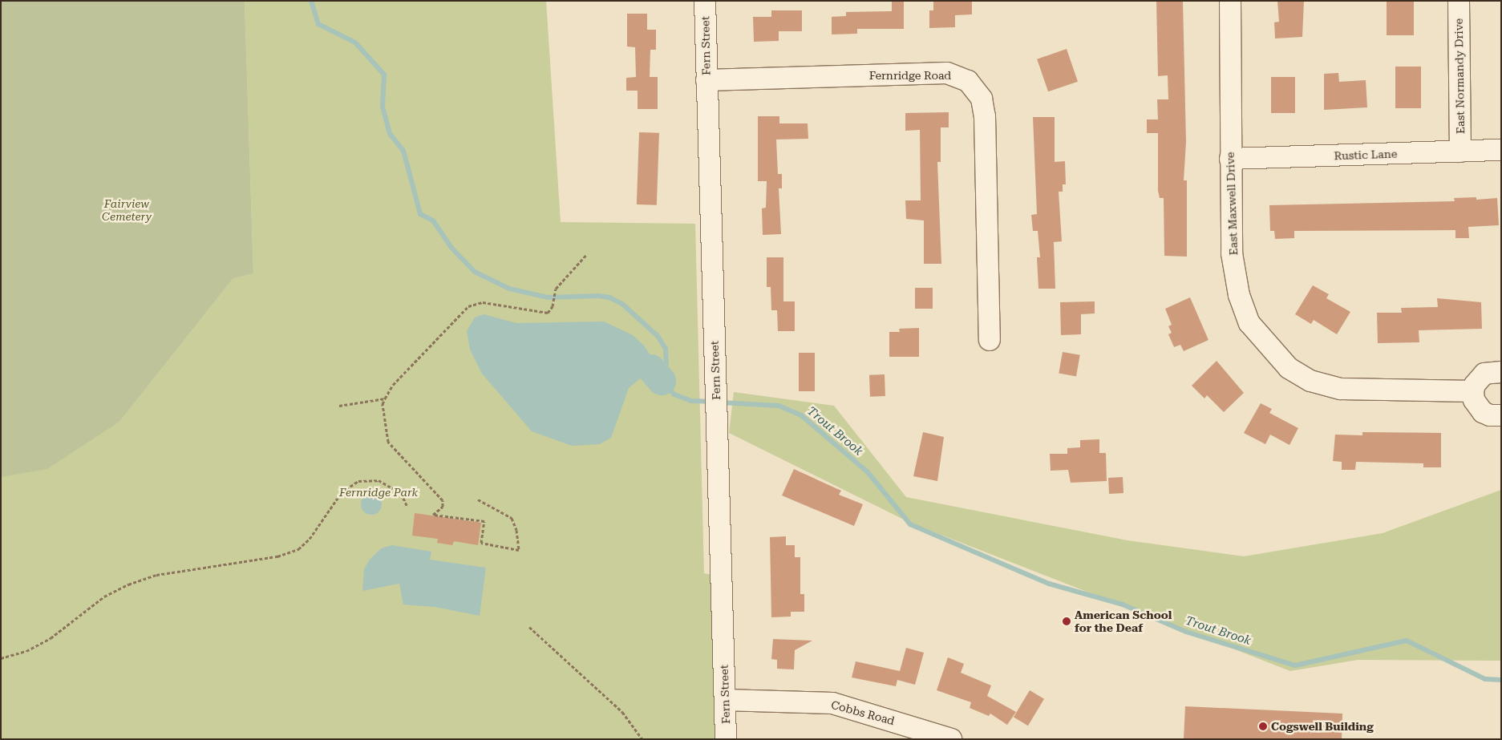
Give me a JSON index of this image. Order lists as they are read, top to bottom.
{
  "streets": {
    "street": [
      "Fern Street",
      "Fernridge Road",
      "East Normandy Drive",
      "Rustic Lane",
      "East Maxwell Drive",
      "Cobbs Road"
    ]
  },
  "crossings": [
    ["Fern Street", "Fernridge Road"],
    ["Fern Street", "Cobbs Road"],
    ["East Normandy Drive", "Rustic Lane"],
    ["Rustic Lane", "East Maxwell Drive"]
  ],
  "water": ["Trout Brook"],
  "parks": ["Fairview Cemetery", "Fernridge Park"],
  "places": ["American School for the Deaf", "Cogswell Building"]
}
